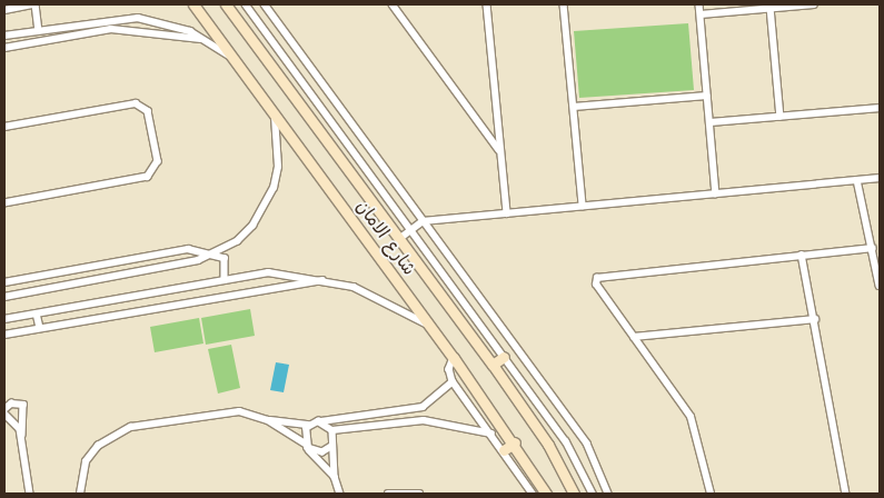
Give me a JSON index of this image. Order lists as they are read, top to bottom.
{
  "streets": {
    "street": ["شارع الامان"]
  }
}
